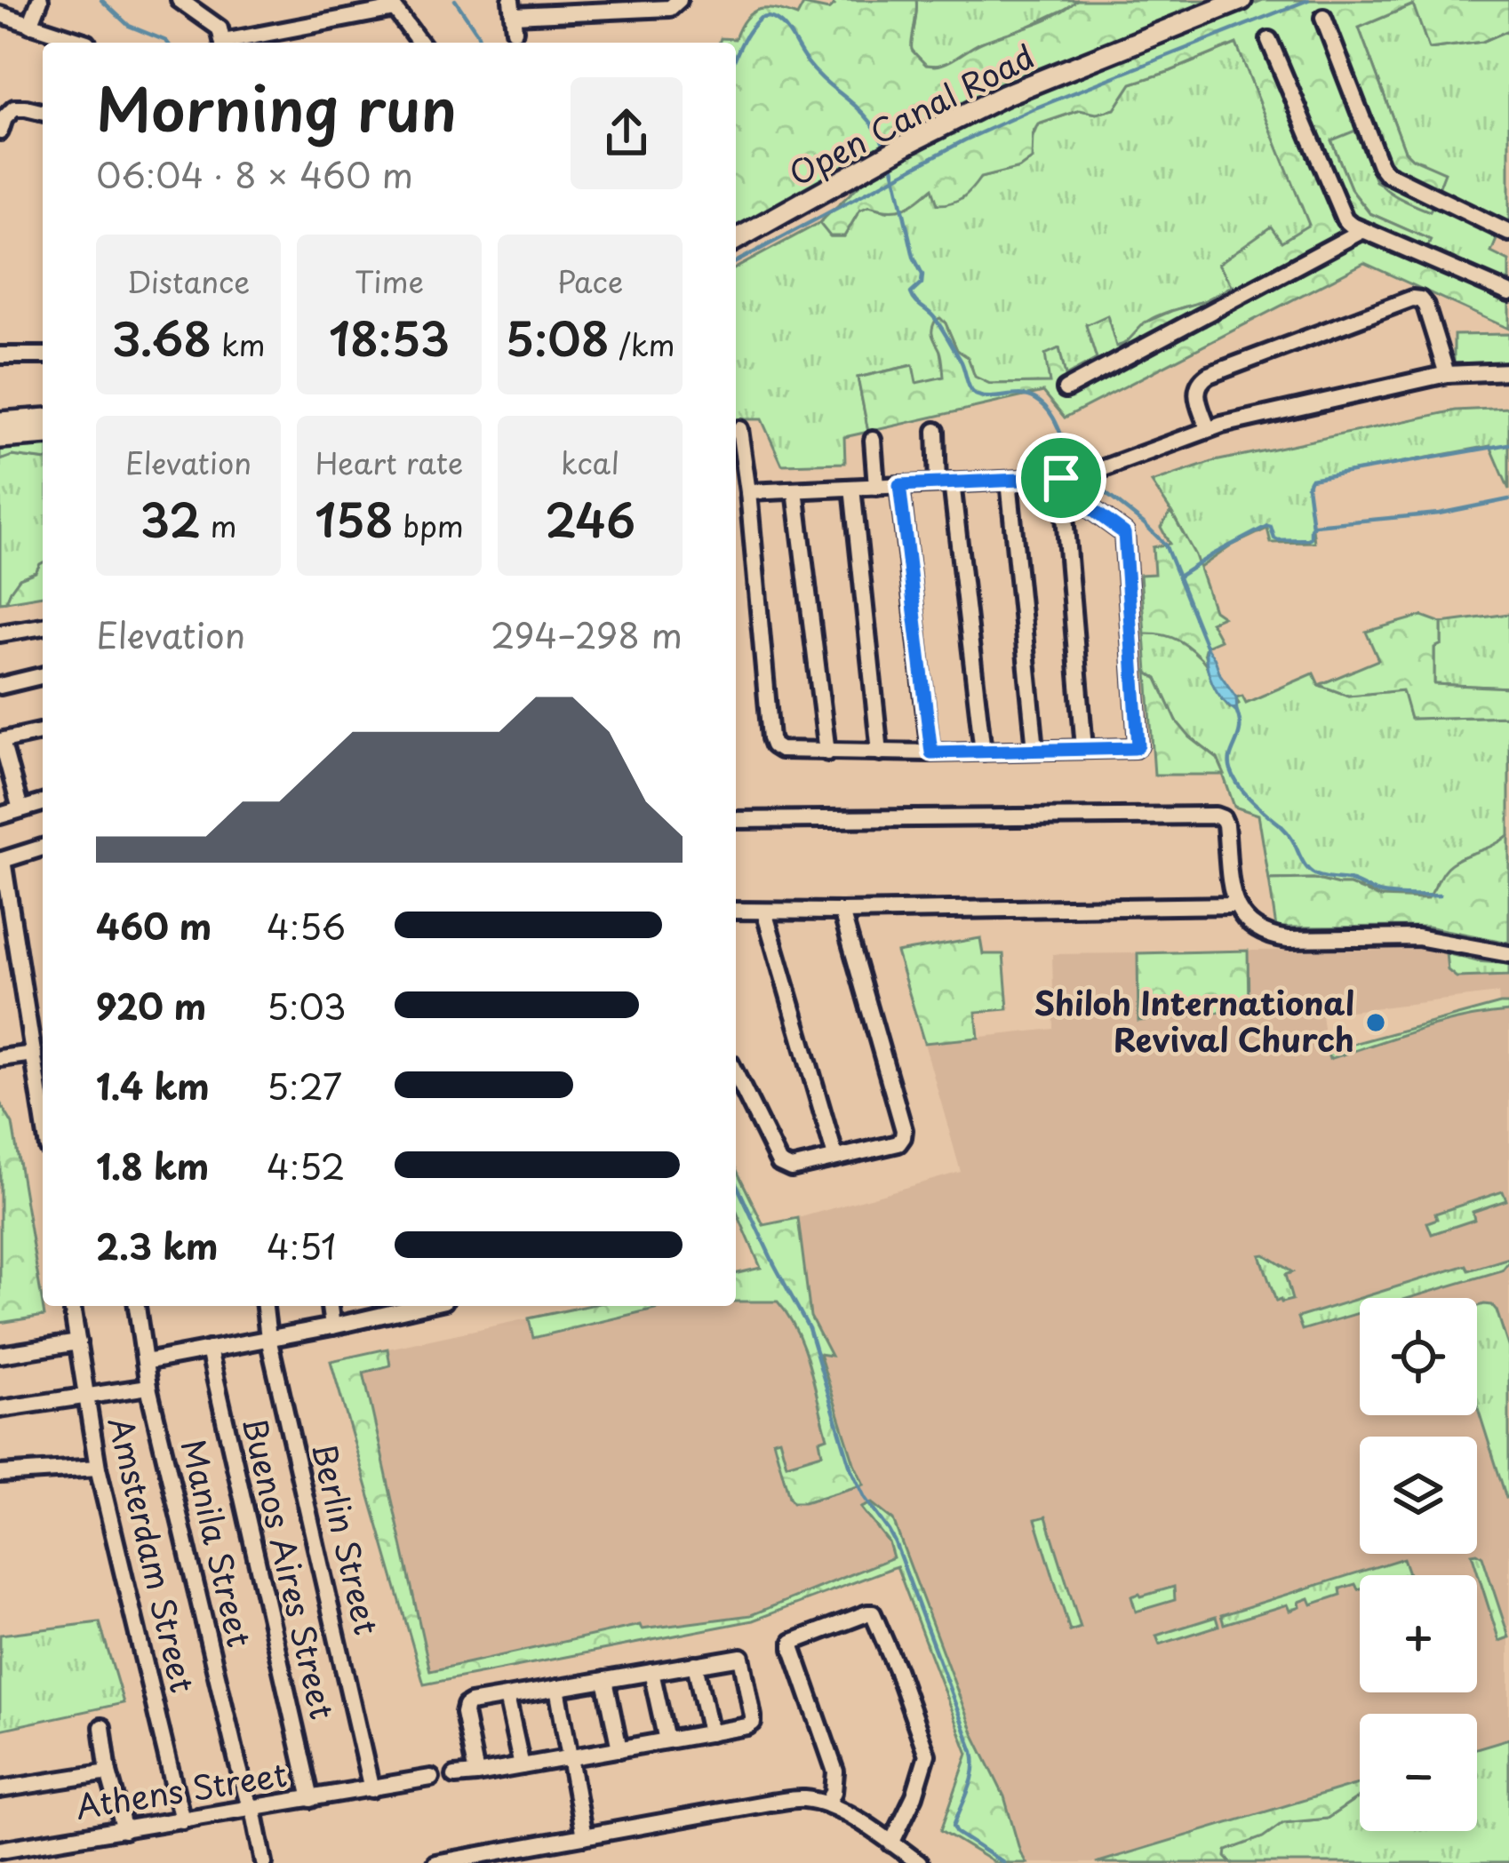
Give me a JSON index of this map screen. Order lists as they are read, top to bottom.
{
  "streets": {
    "main road": ["Open Canal Road"],
    "street": [
      "Berlin Street",
      "Manila Street",
      "Amsterdam Street",
      "Buenos Aires Street",
      "Athens Street"
    ]
  },
  "crossings": [
    ["Berlin Street", "Athens Street"],
    ["Manila Street", "Athens Street"],
    ["Amsterdam Street", "Athens Street"],
    ["Buenos Aires Street", "Athens Street"]
  ],
  "places": ["Shiloh International Revival Church"],
  "page": {
    "heading": ["Morning run", "06:04 · 8 × 460 m"],
    "stats": [
      ["Distance", "3.68 km"],
      ["Time", "18:53"],
      ["Pace", "5:08 /km"],
      ["Elevation", "32 m"],
      ["Heart rate", "158 bpm"],
      ["kcal", "246"]
    ],
    "chart": ["Elevation", "294–298 m"],
    "list": [
      {
        "name": "460 m",
        "note": "4:56"
      },
      {
        "name": "920 m",
        "note": "5:03"
      },
      {
        "name": "1.4 km",
        "note": "5:27"
      },
      {
        "name": "1.8 km",
        "note": "4:52"
      },
      {
        "name": "2.3 km",
        "note": "4:51"
      }
    ],
    "map_buttons": ["+", "−"]
  }
}
